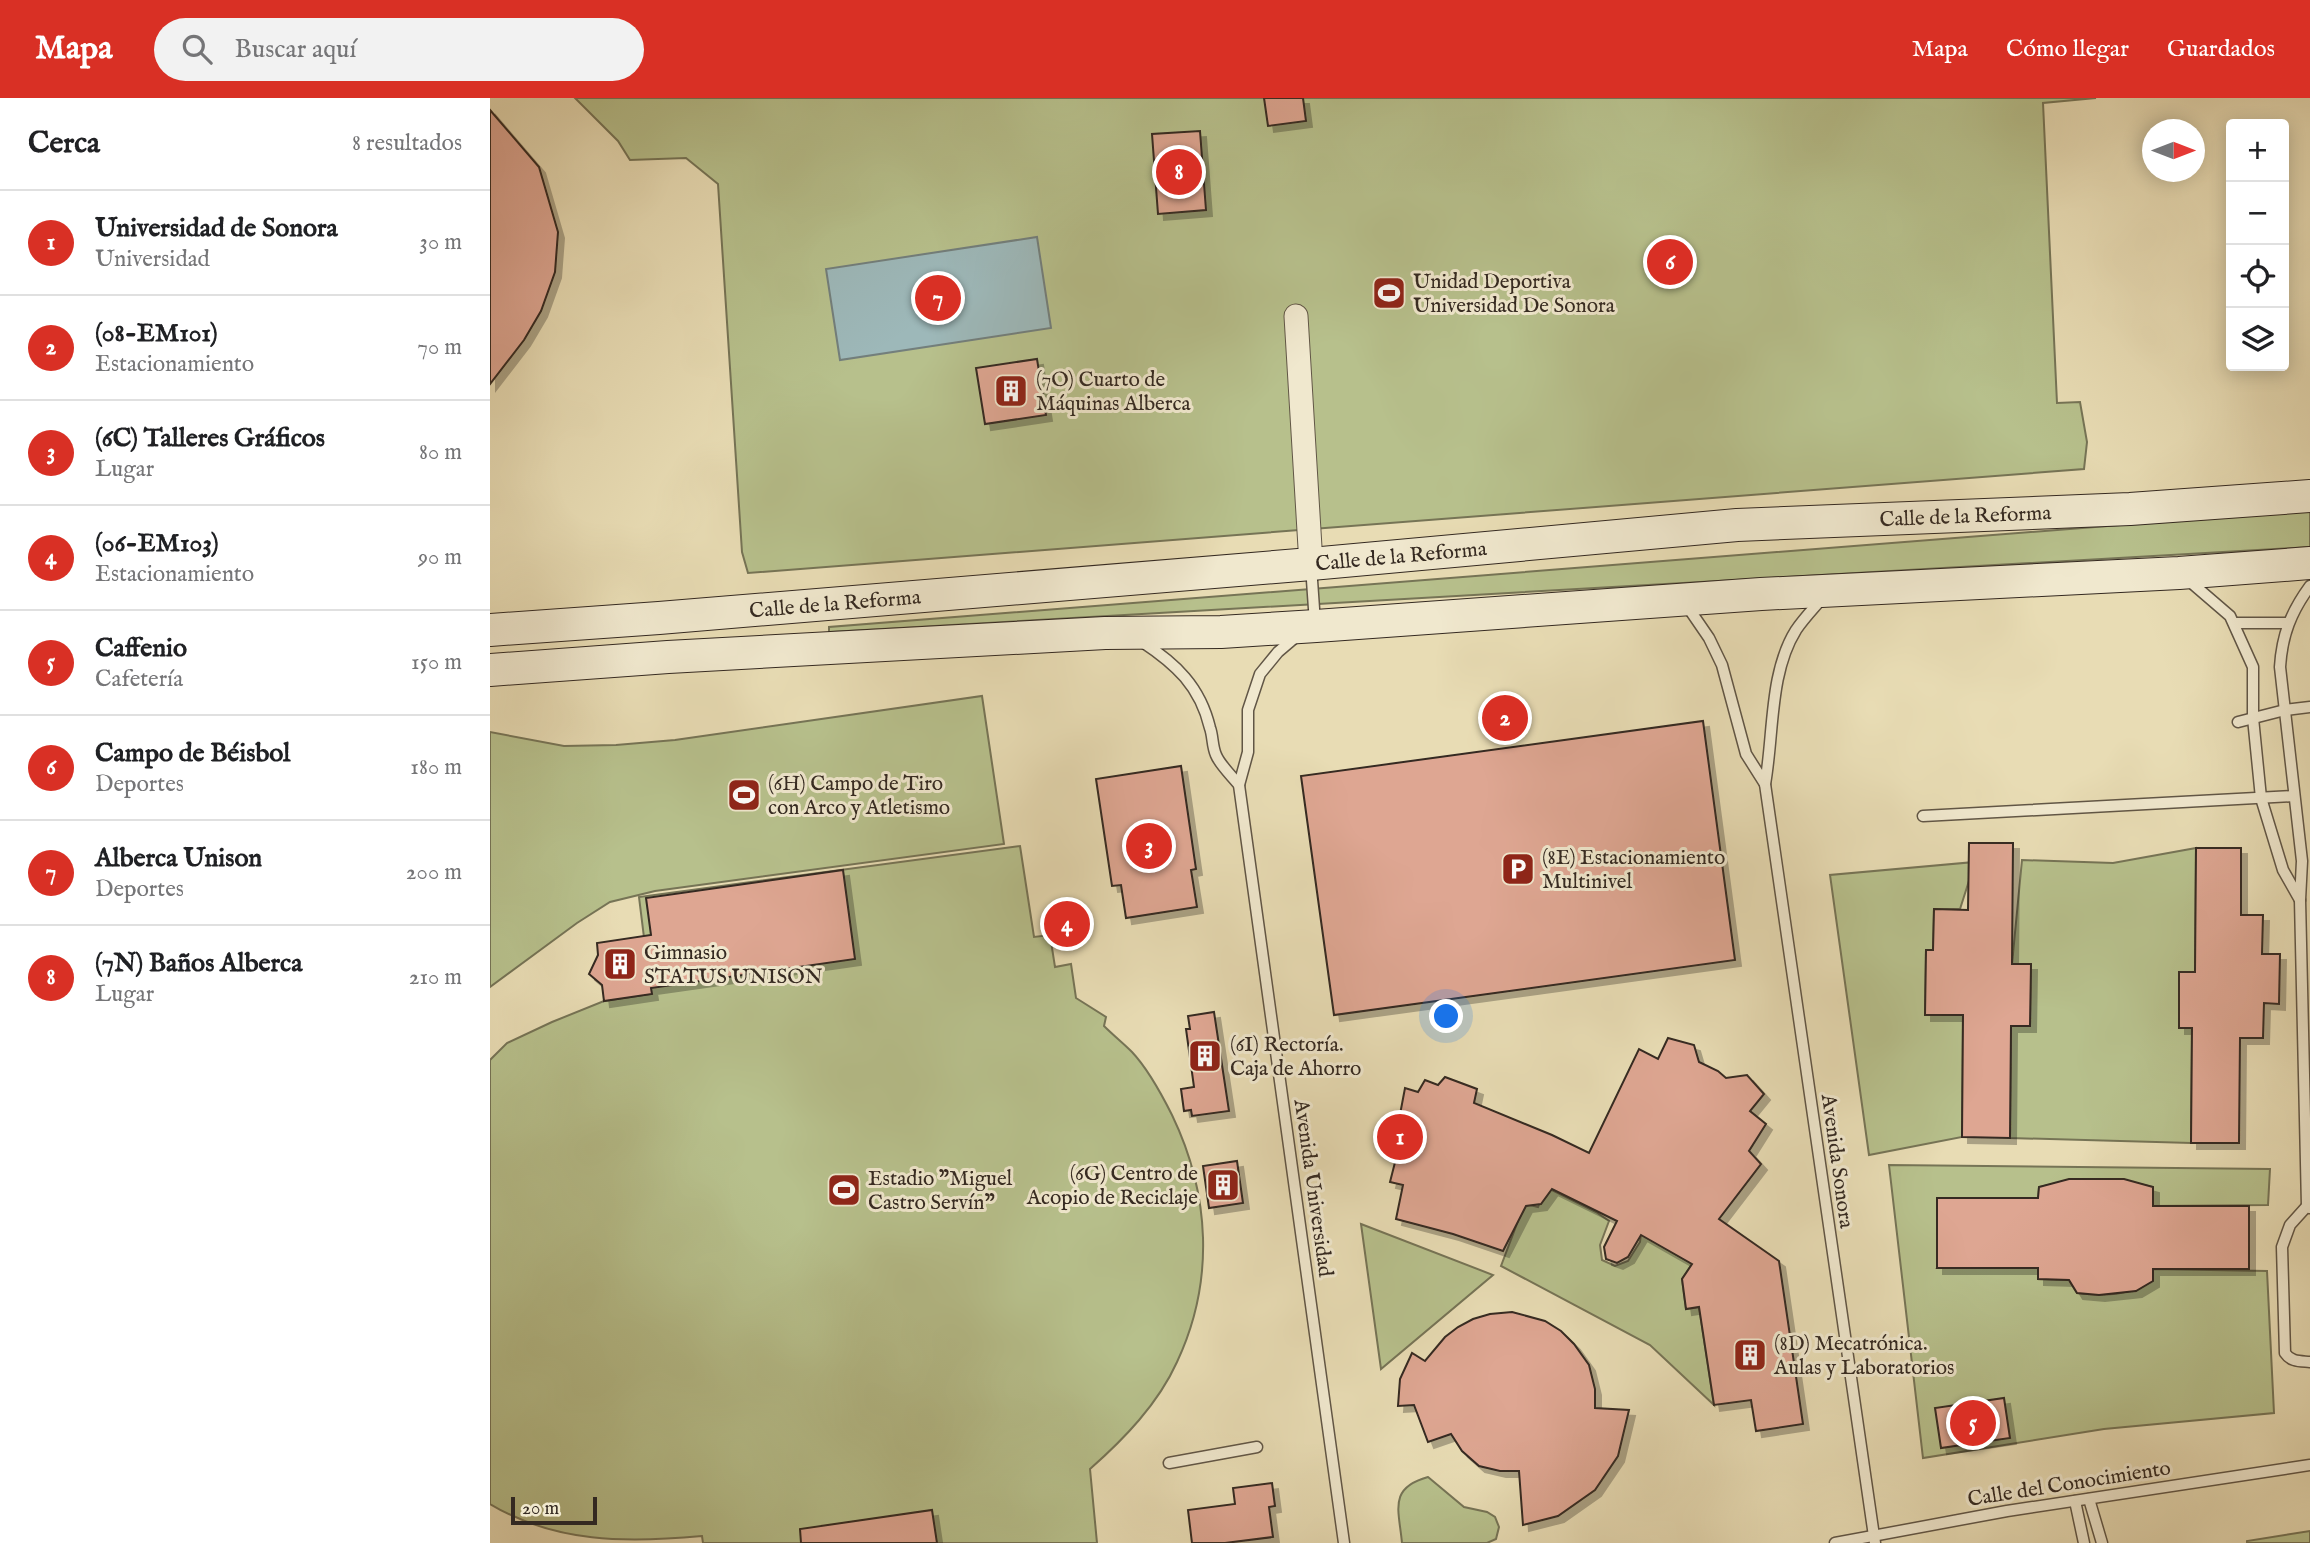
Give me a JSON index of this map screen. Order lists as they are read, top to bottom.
{
  "streets": {
    "main road": ["Calle de la Reforma"],
    "lane": ["Avenida Sonora", "Avenida Universidad", "Calle del Conocimiento"]
  },
  "crossings": [
    ["Calle de la Reforma", "Avenida Sonora"],
    ["Avenida Sonora", "Calle del Conocimiento"]
  ],
  "places": {
    "sports": ["Unidad Deportiva Universidad De Sonora", "(6H) Campo de Tiro con Arco y Atletismo", "Estadio \"Miguel Castro Servín\""],
    "building": [
      "(7O) Cuarto de Máquinas Alberca",
      "Gimnasio STATUS UNISON",
      "(6I) Rectoría. Caja de Ahorro",
      "(6G) Centro de Acopio de Reciclaje",
      "(8D) Mecatrónica. Aulas y Laboratorios"
    ],
    "parking": ["(8E) Estacionamiento Multinivel"]
  },
  "scale_bar": "20 m",
  "north": "right",
  "page": {
    "header": "Mapa",
    "search": "Buscar aquí",
    "nav": ["Mapa", "Cómo llegar", "Guardados"],
    "heading": ["Cerca", "8 resultados"],
    "map_buttons": ["+", "−"],
    "pins": [
      "8",
      "6",
      "7",
      "2",
      "3",
      "4",
      "1",
      "5"
    ],
    "list": [
      {
        "mark": "1",
        "name": "Universidad de Sonora",
        "note": "Universidad",
        "value": "30 m"
      },
      {
        "mark": "2",
        "name": "(08-EM101)",
        "note": "Estacionamiento",
        "value": "70 m"
      },
      {
        "mark": "3",
        "name": "(6C) Talleres Gráficos",
        "note": "Lugar",
        "value": "80 m"
      },
      {
        "mark": "4",
        "name": "(06-EM103)",
        "note": "Estacionamiento",
        "value": "90 m"
      },
      {
        "mark": "5",
        "name": "Caffenio",
        "note": "Cafetería",
        "value": "150 m"
      },
      {
        "mark": "6",
        "name": "Campo de Béisbol",
        "note": "Deportes",
        "value": "180 m"
      },
      {
        "mark": "7",
        "name": "Alberca Unison",
        "note": "Deportes",
        "value": "200 m"
      },
      {
        "mark": "8",
        "name": "(7N) Baños Alberca",
        "note": "Lugar",
        "value": "210 m"
      }
    ],
    "scale": "20 m"
  }
}
